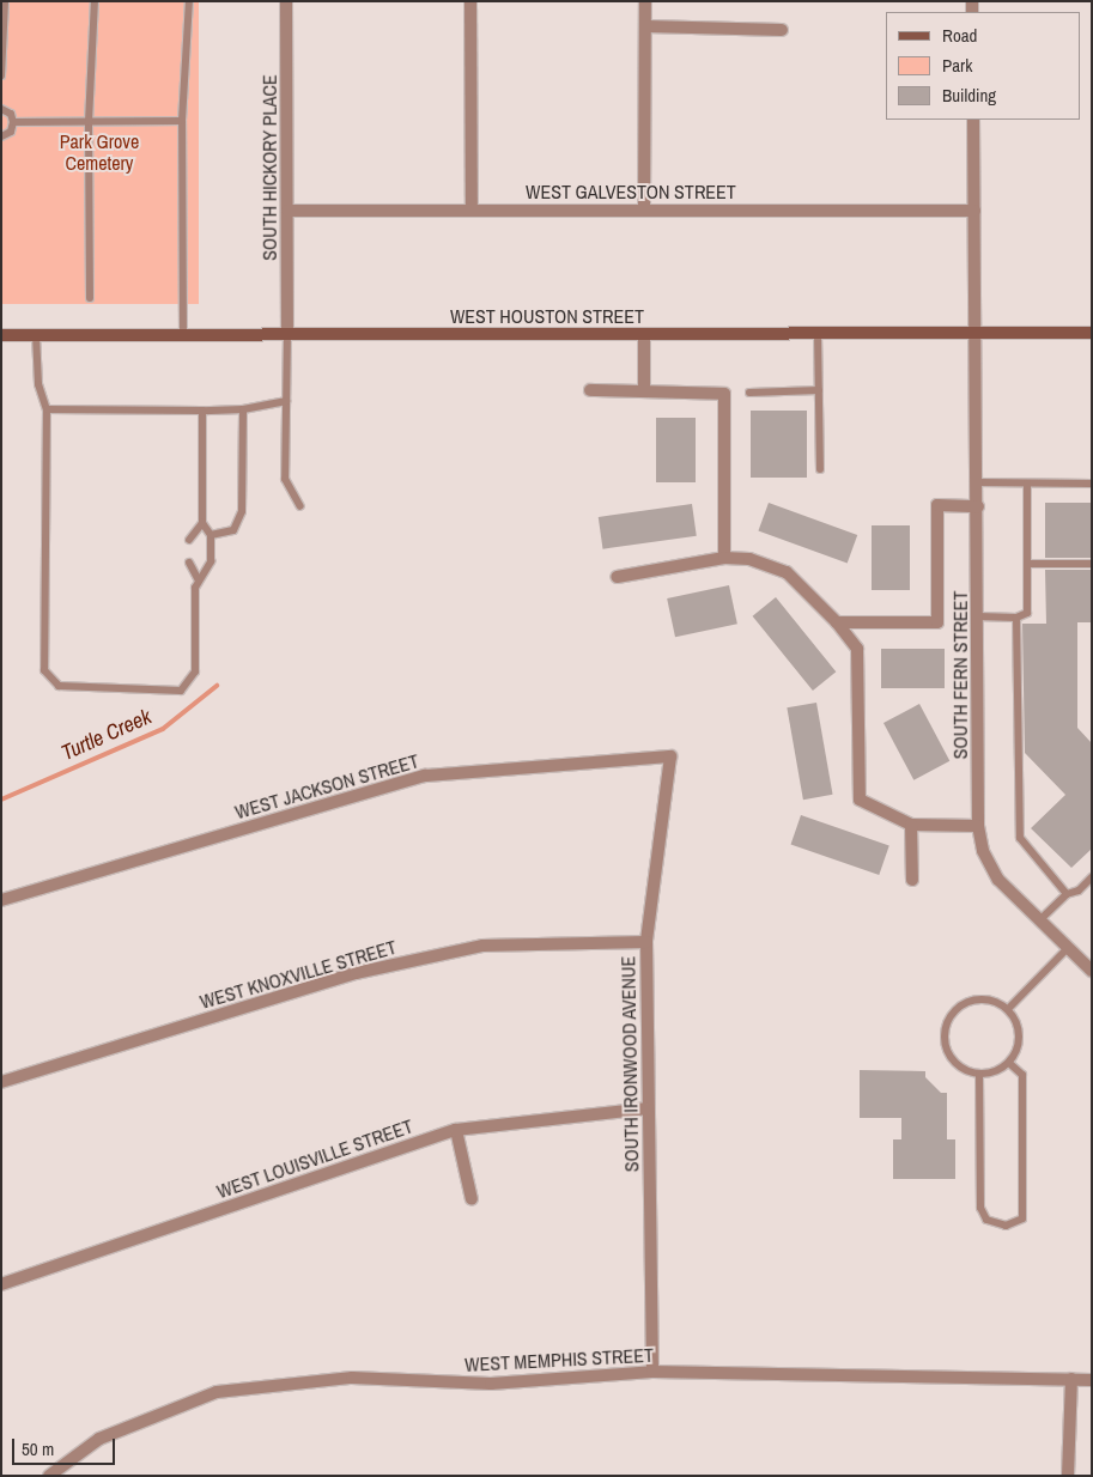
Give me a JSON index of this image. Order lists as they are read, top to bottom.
{
  "streets": {
    "main road": ["WEST HOUSTON STREET"],
    "street": [
      "SOUTH HICKORY PLACE",
      "WEST GALVESTON STREET",
      "SOUTH FERN STREET",
      "WEST JACKSON STREET",
      "WEST KNOXVILLE STREET",
      "SOUTH IRONWOOD AVENUE",
      "WEST LOUISVILLE STREET",
      "WEST MEMPHIS STREET"
    ]
  },
  "crossings": [
    ["SOUTH HICKORY PLACE", "WEST GALVESTON STREET"],
    ["SOUTH HICKORY PLACE", "WEST HOUSTON STREET"],
    ["WEST GALVESTON STREET", "SOUTH FERN STREET"],
    ["WEST HOUSTON STREET", "SOUTH FERN STREET"],
    ["WEST JACKSON STREET", "SOUTH IRONWOOD AVENUE"],
    ["WEST KNOXVILLE STREET", "SOUTH IRONWOOD AVENUE"],
    ["SOUTH IRONWOOD AVENUE", "WEST LOUISVILLE STREET"],
    ["SOUTH IRONWOOD AVENUE", "WEST MEMPHIS STREET"]
  ],
  "water": ["Turtle Creek"],
  "parks": ["Park Grove Cemetery"],
  "legend": ["Road", "Park", "Building"],
  "scale_bar": "50 m"
}
